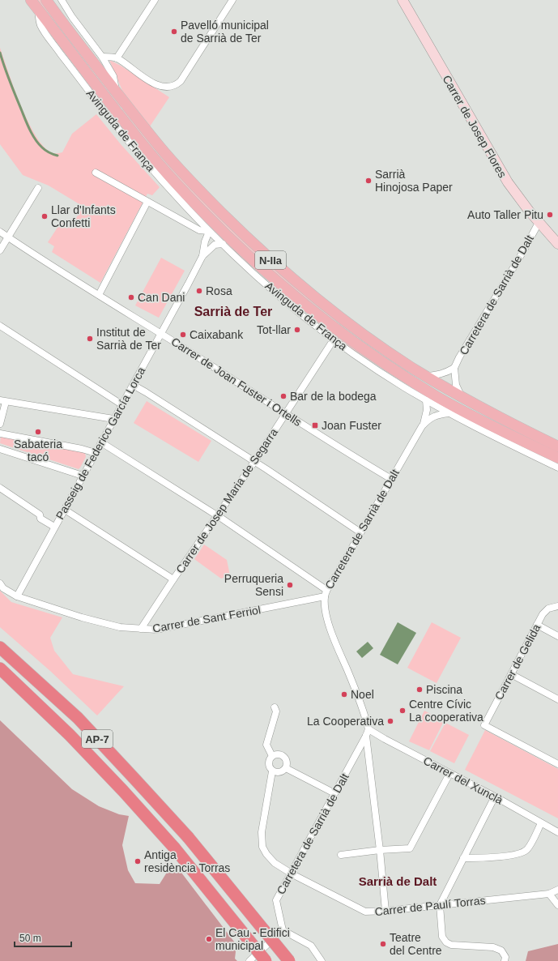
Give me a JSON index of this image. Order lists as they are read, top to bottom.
{
  "streets": {
    "highway": ["AP-7"],
    "main road": ["Avinguda de França", "N-IIa"],
    "street": [
      "Carrer de Josep Flores",
      "Carretera de Sarrià de Dalt",
      "Carrer de Joan Fuster i Ortells",
      "Passeig de Federico García Lorca",
      "Carrer de Josep Maria de Segarra",
      "Carrer de Sant Ferriol",
      "Carrer de Gelida",
      "Carrer del Xunclà",
      "Carrer de Paulí Torras"
    ]
  },
  "crossings": [
    ["Carrer de Josep Flores", "Carretera de Sarrià de Dalt"],
    ["Avinguda de França", "Carretera de Sarrià de Dalt"],
    ["Avinguda de França", "Passeig de Federico García Lorca"],
    ["Avinguda de França", "Carrer de Josep Maria de Segarra"],
    ["Carretera de Sarrià de Dalt", "Carrer de Joan Fuster i Ortells"],
    ["Carretera de Sarrià de Dalt", "Carrer de Sant Ferriol"],
    ["Carretera de Sarrià de Dalt", "Carrer del Xunclà"],
    ["Carretera de Sarrià de Dalt", "Carrer de Paulí Torras"],
    ["Carrer de Joan Fuster i Ortells", "Passeig de Federico García Lorca"],
    ["Carrer de Joan Fuster i Ortells", "Carrer de Josep Maria de Segarra"],
    ["Passeig de Federico García Lorca", "Carrer de Sant Ferriol"],
    ["Carrer de Josep Maria de Segarra", "Carrer de Sant Ferriol"]
  ],
  "districts": ["Sarrià de Ter", "Sarrià de Dalt"],
  "places": {
    "other": [
      "Pavelló municipal de Sarrià de Ter",
      "Sarrià Hinojosa Paper",
      "Auto Taller Pitu",
      "Llar d'Infants Confetti",
      "Rosa",
      "Can Dani",
      "Tot-llar",
      "Caixabank",
      "Institut de Sarrià de Ter",
      "Bar de la bodega",
      "Sabateria tacó",
      "Perruqueria Sensi",
      "Piscina",
      "Noel",
      "Centre Cívic La cooperativa",
      "La Cooperativa",
      "Antiga residència Torras",
      "El Cau - Edifici municipal",
      "Teatre del Centre"
    ],
    "transit": ["Joan Fuster"]
  },
  "scale_bar": "50 m"
}
